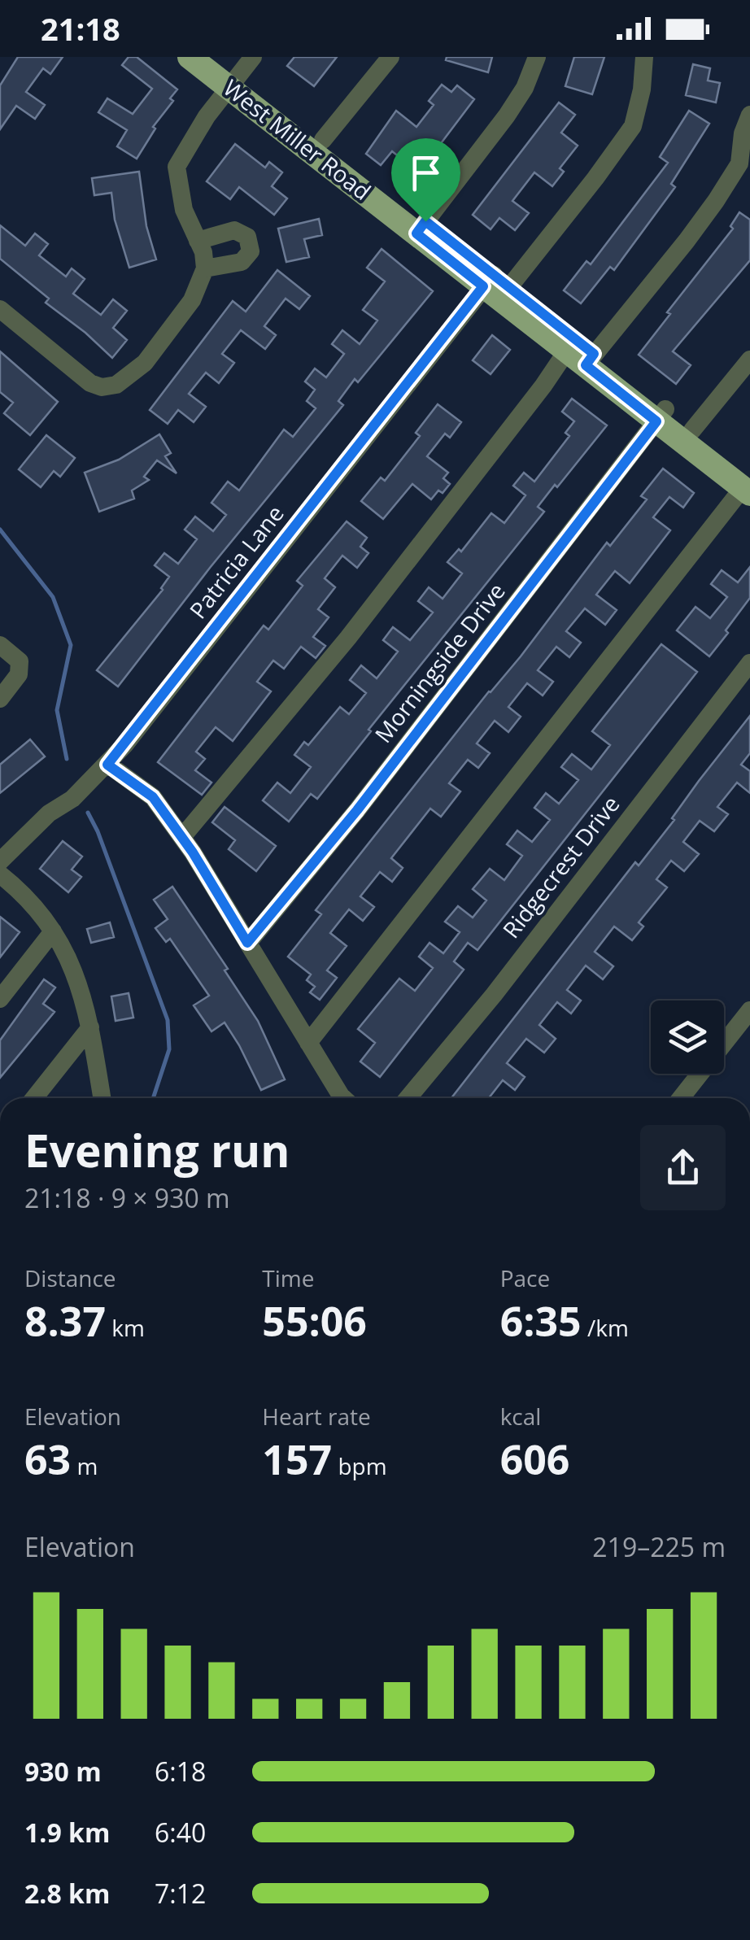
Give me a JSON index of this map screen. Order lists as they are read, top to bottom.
{
  "streets": {
    "main road": ["West Miller Road"],
    "street": ["Patricia Lane", "Morningside Drive", "Ridgecrest Drive"]
  },
  "crossings": [
    ["West Miller Road", "Patricia Lane"],
    ["West Miller Road", "Morningside Drive"]
  ],
  "page": {
    "status": "21:18",
    "heading": ["Evening run", "21:18 · 9 × 930 m"],
    "stats": [
      ["Distance", "8.37 km"],
      ["Time", "55:06"],
      ["Pace", "6:35 /km"],
      ["Elevation", "63 m"],
      ["Heart rate", "157 bpm"],
      ["kcal", "606"]
    ],
    "chart": ["Elevation", "219–225 m"],
    "list": [
      {
        "name": "930 m",
        "note": "6:18"
      },
      {
        "name": "1.9 km",
        "note": "6:40"
      },
      {
        "name": "2.8 km",
        "note": "7:12"
      }
    ]
  }
}
